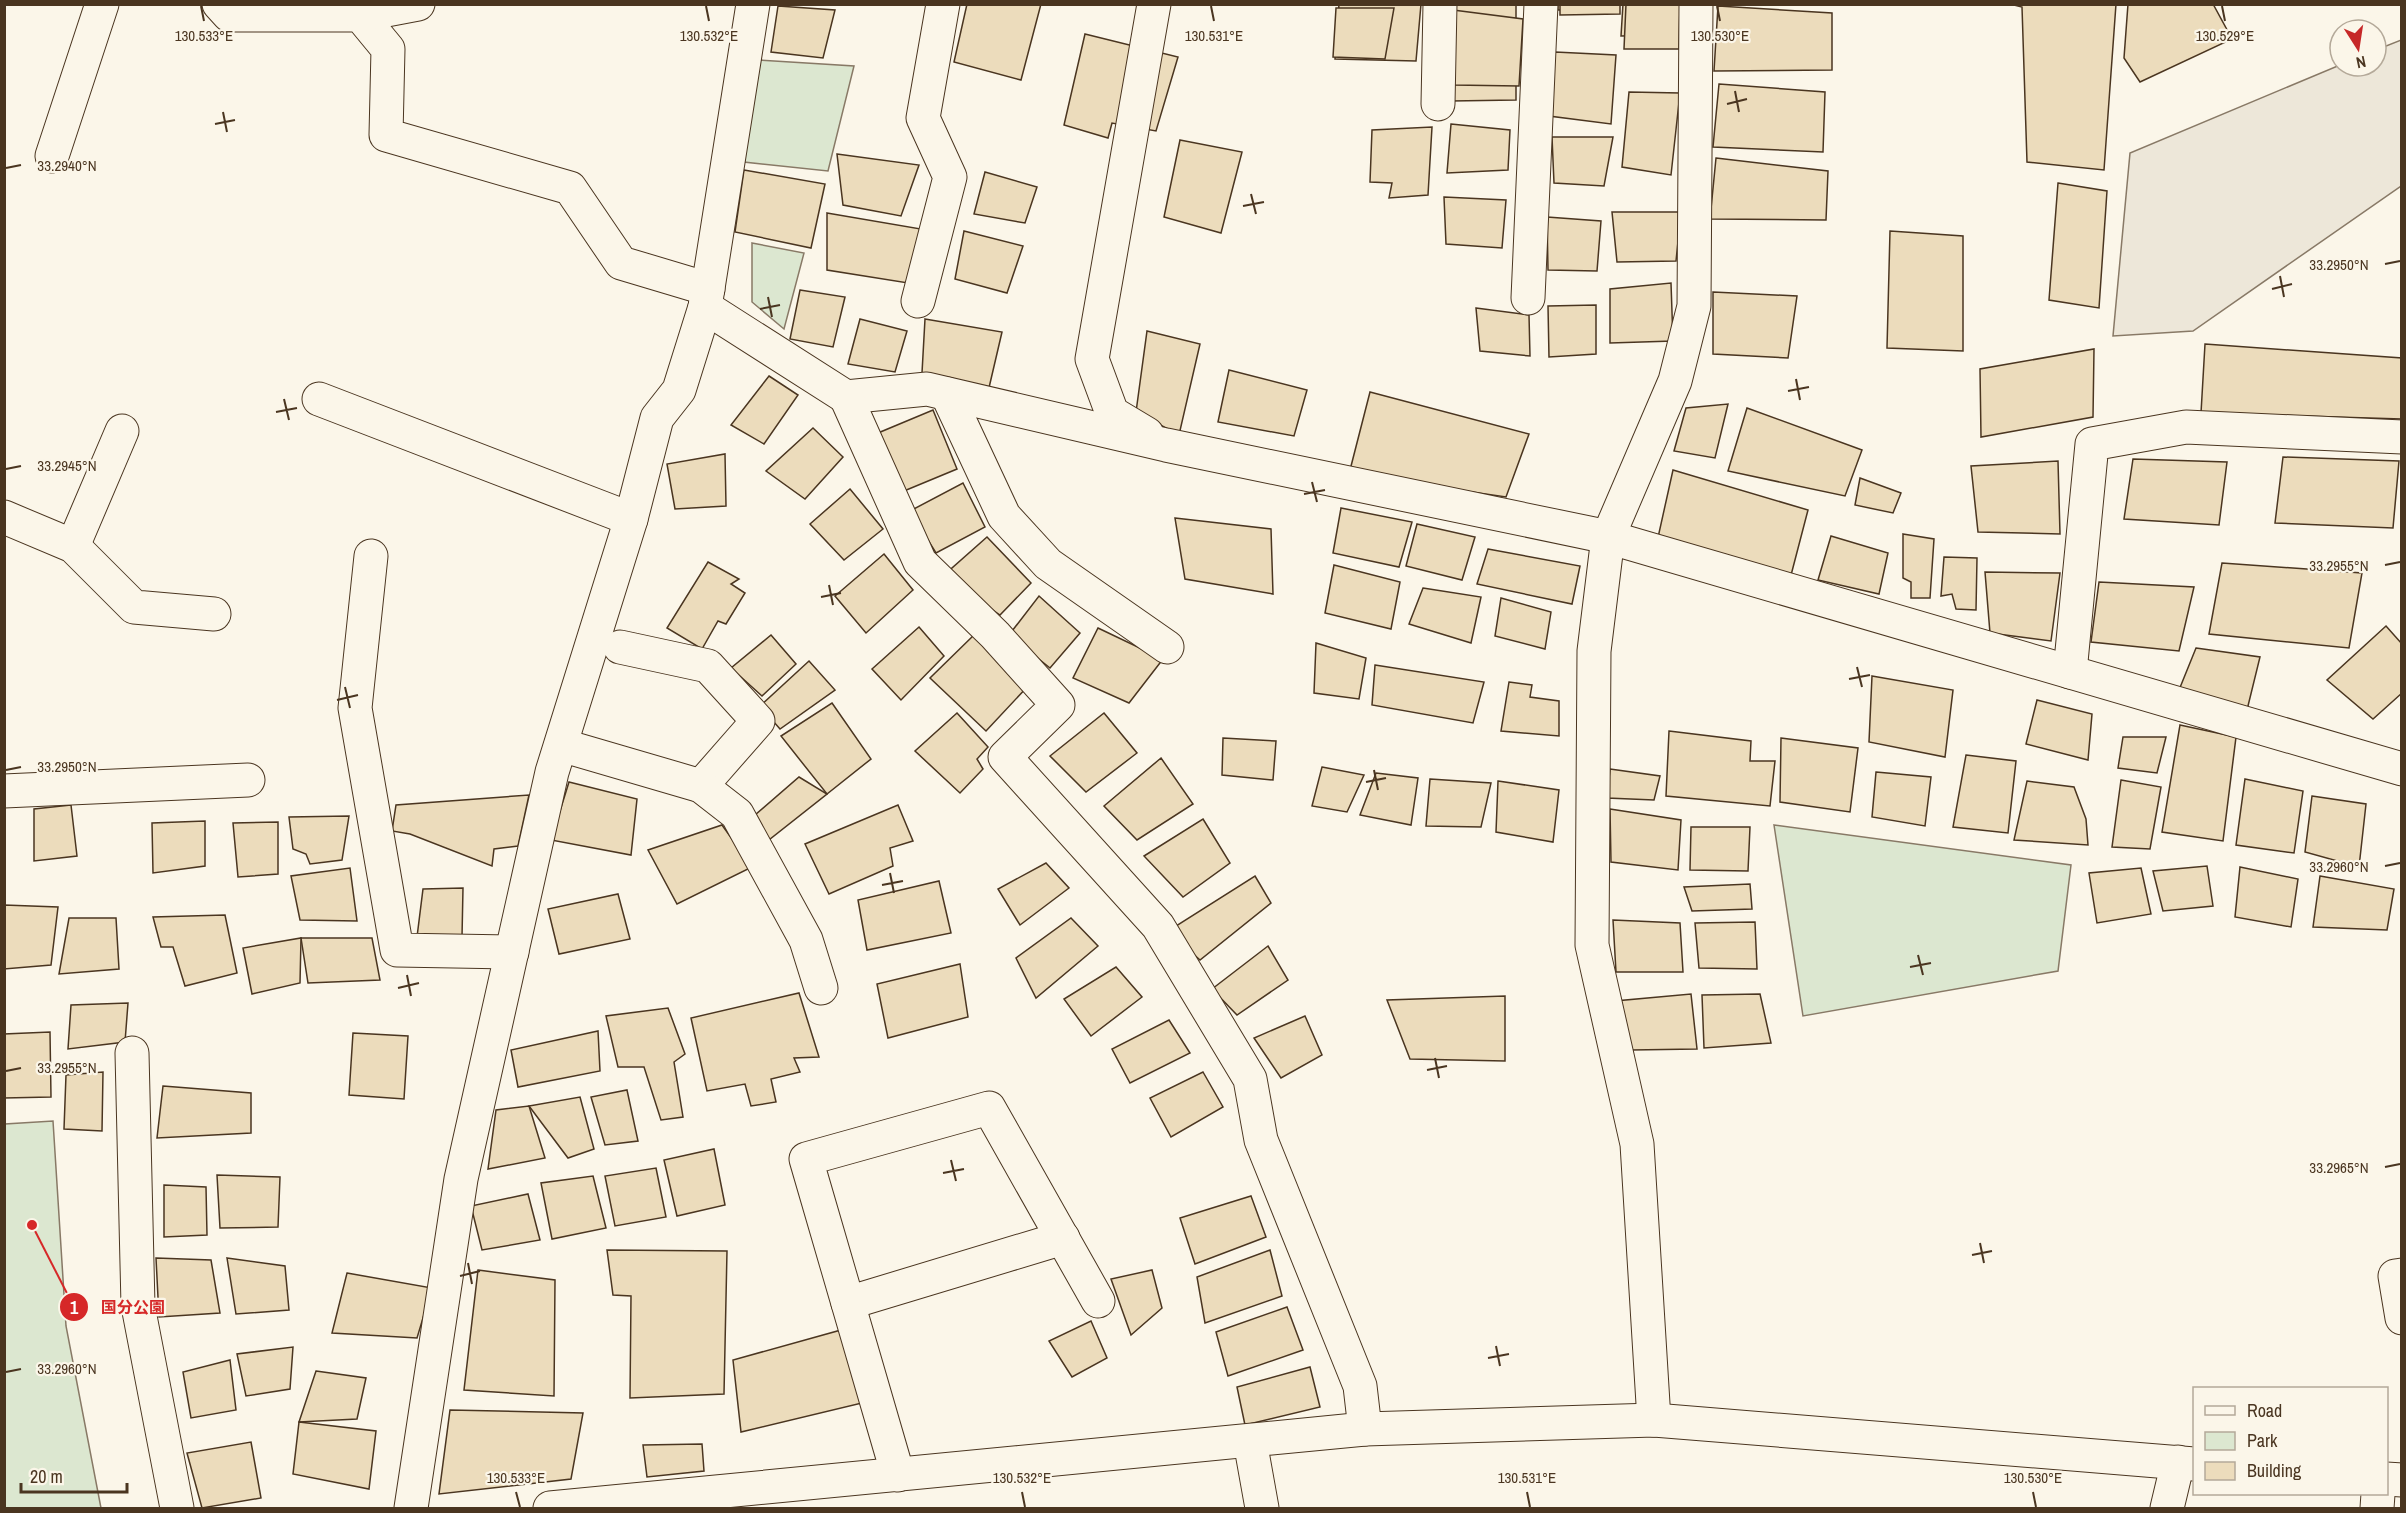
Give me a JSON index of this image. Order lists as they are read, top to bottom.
{
  "places": ["国分公園"],
  "legend": ["Road", "Park", "Building"],
  "scale_bar": "20 m",
  "north": "bottom",
  "coordinates": [
    "130.533°E",
    "130.532°E",
    "130.531°E",
    "130.530°E",
    "130.529°E",
    "33.2940°N",
    "33.2950°N",
    "33.2945°N",
    "33.2955°N",
    "33.2960°N",
    "33.2965°N"
  ]
}
